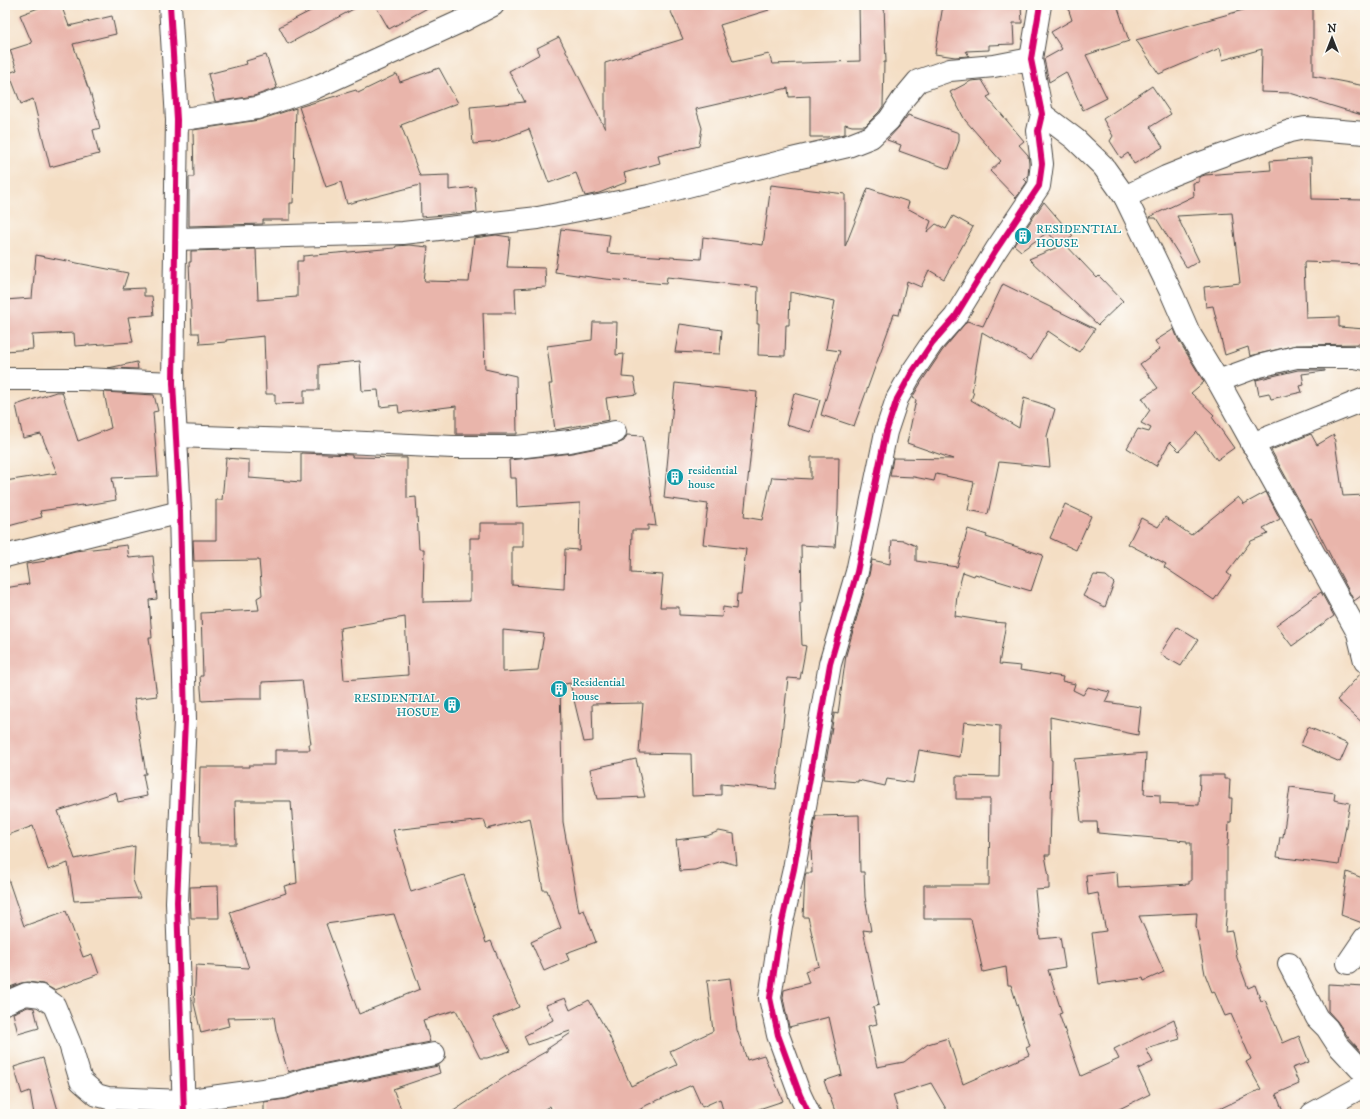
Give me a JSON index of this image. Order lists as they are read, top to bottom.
{
  "places": {
    "building": [
      "RESIDENTIAL HOUSE",
      "residential house",
      "Residential house",
      "RESIDENTIAL HOSUE"
    ]
  },
  "north": "top"
}
